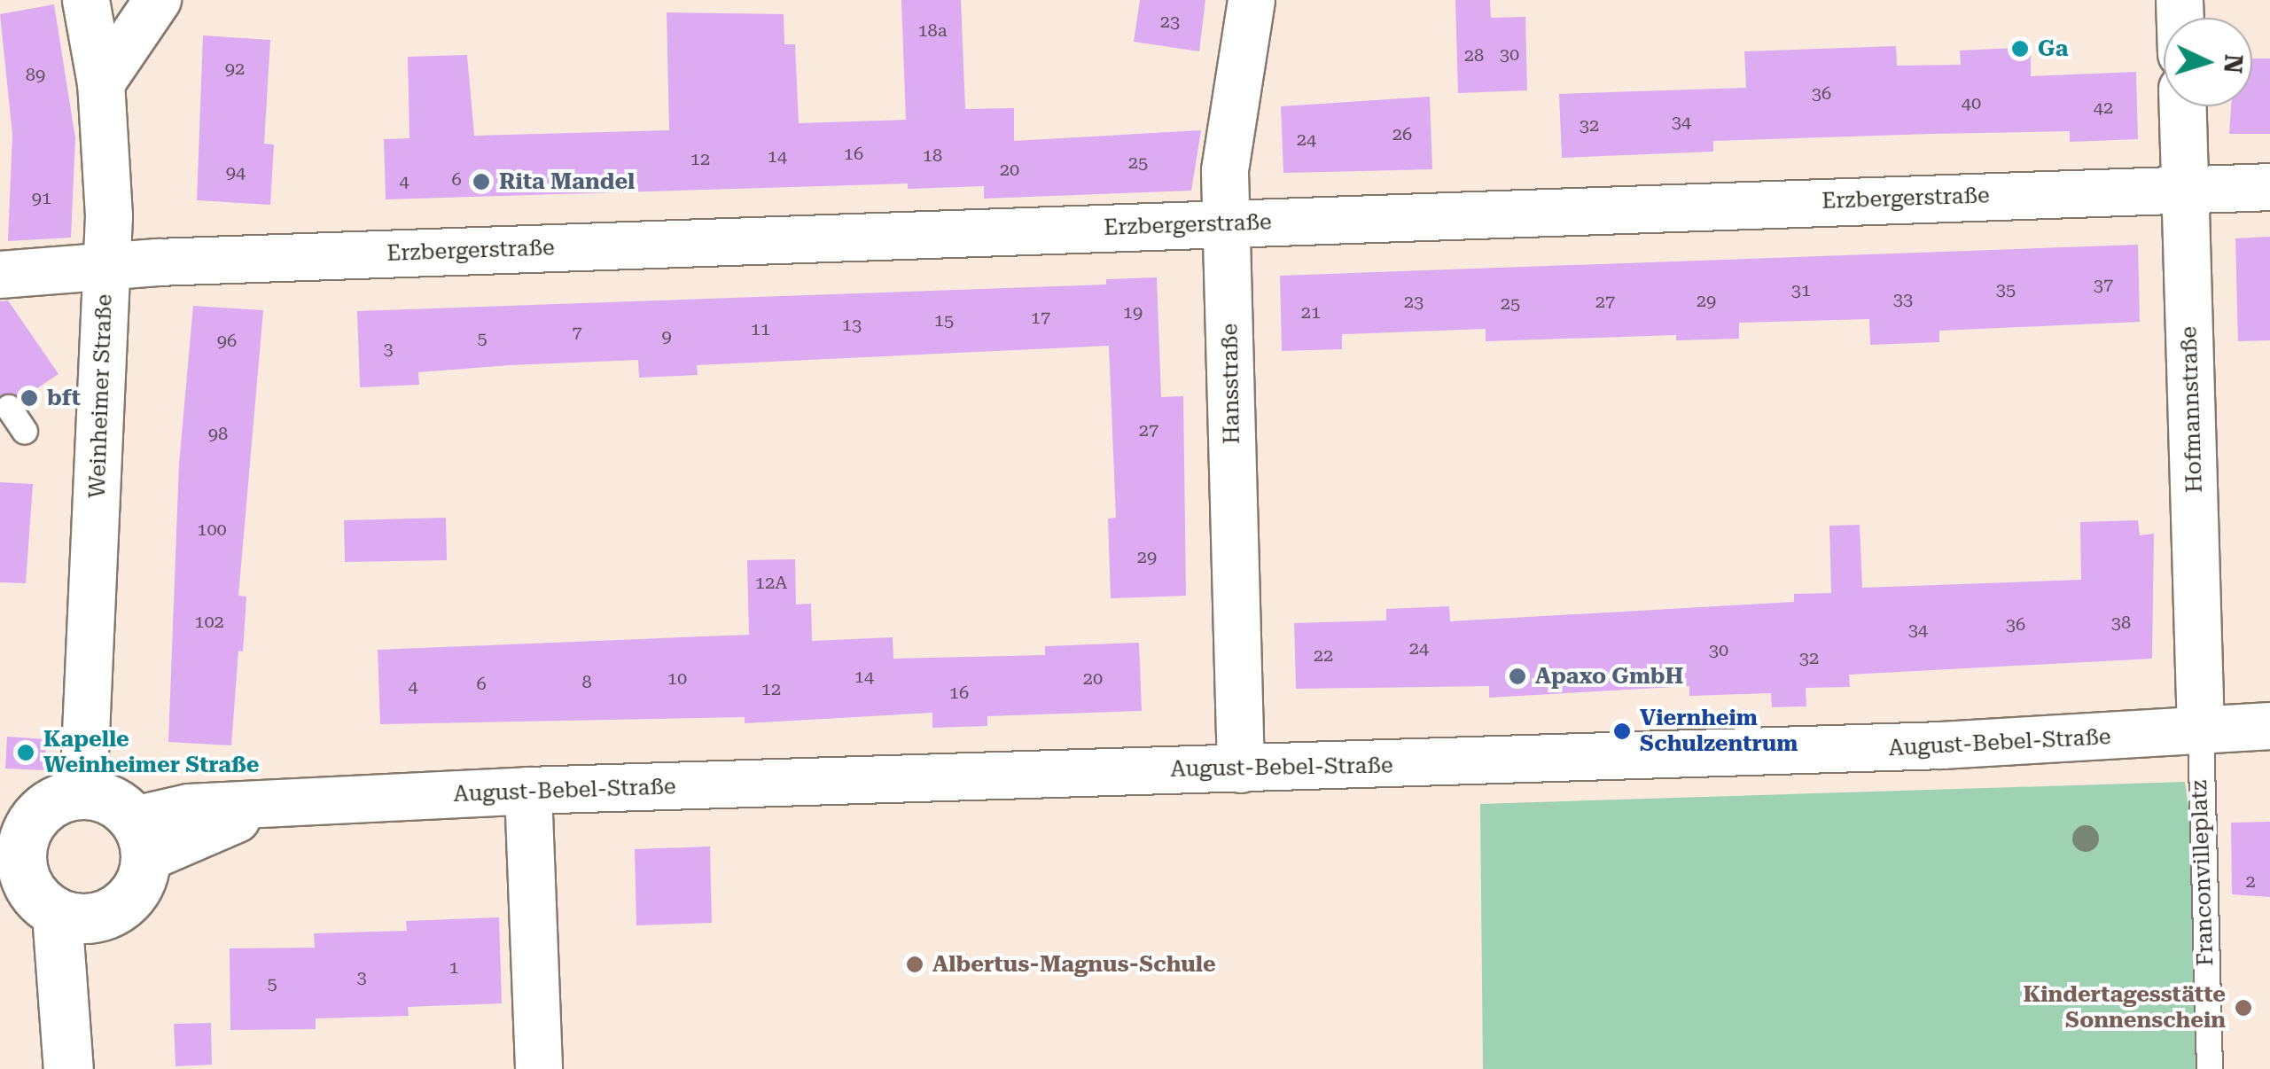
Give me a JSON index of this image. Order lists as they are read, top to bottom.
{
  "streets": {
    "street": [
      "Erzbergerstraße",
      "Hansstraße",
      "Weinheimer Straße",
      "Hofmannstraße",
      "August-Bebel-Straße"
    ],
    "lane": ["Franconvilleplatz"]
  },
  "crossings": [
    ["Erzbergerstraße", "Hansstraße"],
    ["Erzbergerstraße", "Weinheimer Straße"],
    ["Erzbergerstraße", "Hofmannstraße"],
    ["Hansstraße", "August-Bebel-Straße"],
    ["Weinheimer Straße", "August-Bebel-Straße"],
    ["Hofmannstraße", "August-Bebel-Straße"],
    ["Hofmannstraße", "Franconvilleplatz"],
    ["August-Bebel-Straße", "Franconvilleplatz"]
  ],
  "places": [
    "Ga",
    "Rita Mandel",
    "bft",
    "Apaxo GmbH",
    "Viernheim Schulzentrum",
    "Kapelle Weinheimer Straße",
    "Albertus-Magnus-Schule",
    "Kindertagesstätte Sonnenschein"
  ],
  "house_numbers": [
    "23",
    "18a",
    "30",
    "28",
    "92",
    "89",
    "36",
    "40",
    "42",
    "34",
    "32",
    "26",
    "24",
    "16",
    "18",
    "14",
    "12",
    "25",
    "20",
    "94",
    "6",
    "4",
    "91",
    "37",
    "35",
    "31",
    "33",
    "29",
    "23",
    "27",
    "25",
    "19",
    "21",
    "17",
    "15",
    "13",
    "11",
    "7",
    "9",
    "5",
    "96",
    "3",
    "27",
    "98",
    "100",
    "29",
    "12A",
    "102",
    "38",
    "36",
    "34",
    "24",
    "30",
    "22",
    "32",
    "14",
    "10",
    "20",
    "8",
    "6",
    "4",
    "12",
    "16",
    "2",
    "1",
    "3",
    "5"
  ],
  "north": "right"
}
